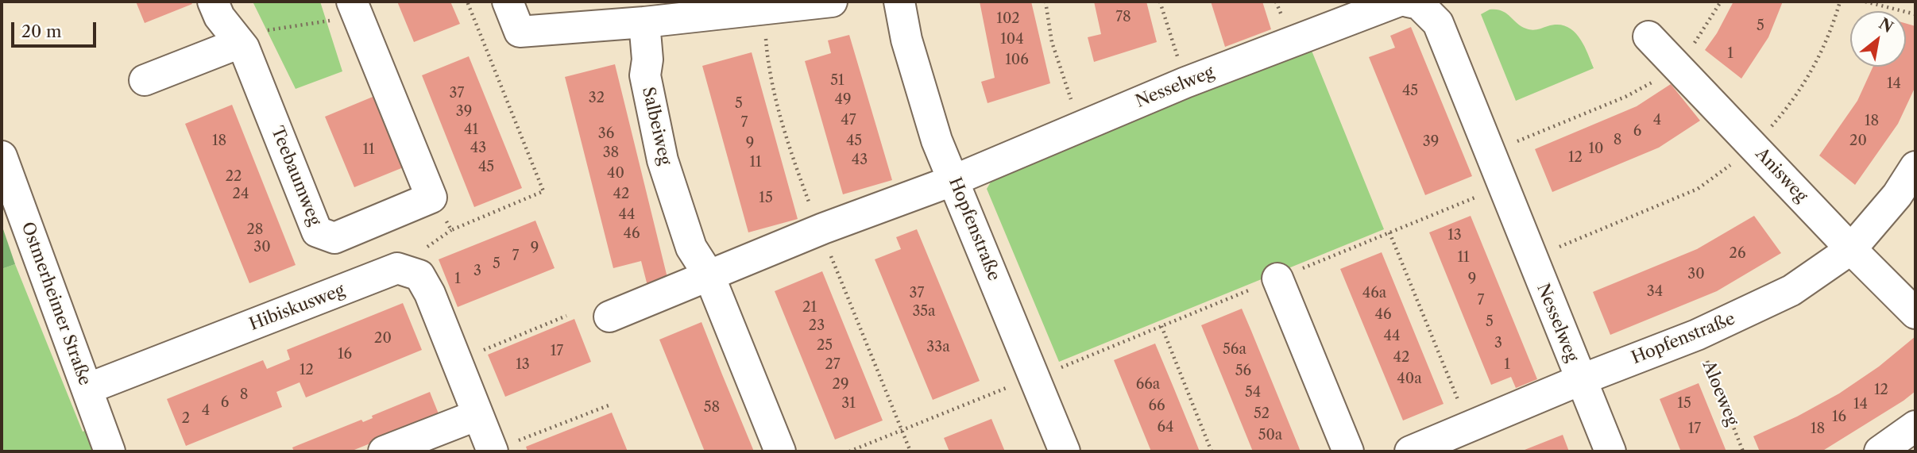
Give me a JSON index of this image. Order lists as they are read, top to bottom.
{
  "streets": {
    "street": [
      "Nesselweg",
      "Salbeiweg",
      "Anisweg",
      "Teebaumweg",
      "Hopfenstraße",
      "Ostmerheimer Straße",
      "Hibiskusweg"
    ],
    "path": ["Aloeweg"]
  },
  "crossings": [
    ["Nesselweg", "Hopfenstraße"],
    ["Anisweg", "Hopfenstraße"],
    ["Hopfenstraße", "Aloeweg"],
    ["Ostmerheimer Straße", "Hibiskusweg"]
  ],
  "house_numbers": [
    "78",
    "102",
    "5",
    "104",
    "1",
    "106",
    "51",
    "14",
    "45",
    "37",
    "32",
    "49",
    "5",
    "39",
    "47",
    "4",
    "18",
    "7",
    "41",
    "6",
    "36",
    "8",
    "18",
    "45",
    "20",
    "39",
    "9",
    "43",
    "10",
    "11",
    "38",
    "12",
    "43",
    "11",
    "45",
    "40",
    "22",
    "24",
    "42",
    "15",
    "44",
    "28",
    "46",
    "13",
    "30",
    "9",
    "26",
    "7",
    "11",
    "5",
    "3",
    "30",
    "1",
    "9",
    "34",
    "37",
    "46a",
    "7",
    "21",
    "35a",
    "46",
    "5",
    "23",
    "44",
    "20",
    "3",
    "25",
    "33a",
    "56a",
    "17",
    "16",
    "42",
    "13",
    "27",
    "1",
    "12",
    "56",
    "40a",
    "29",
    "66a",
    "12",
    "54",
    "8",
    "6",
    "31",
    "15",
    "14",
    "66",
    "58",
    "4",
    "52",
    "16",
    "2",
    "64",
    "17",
    "18",
    "50a"
  ],
  "scale_bar": "20 m",
  "north": "top right"
}
